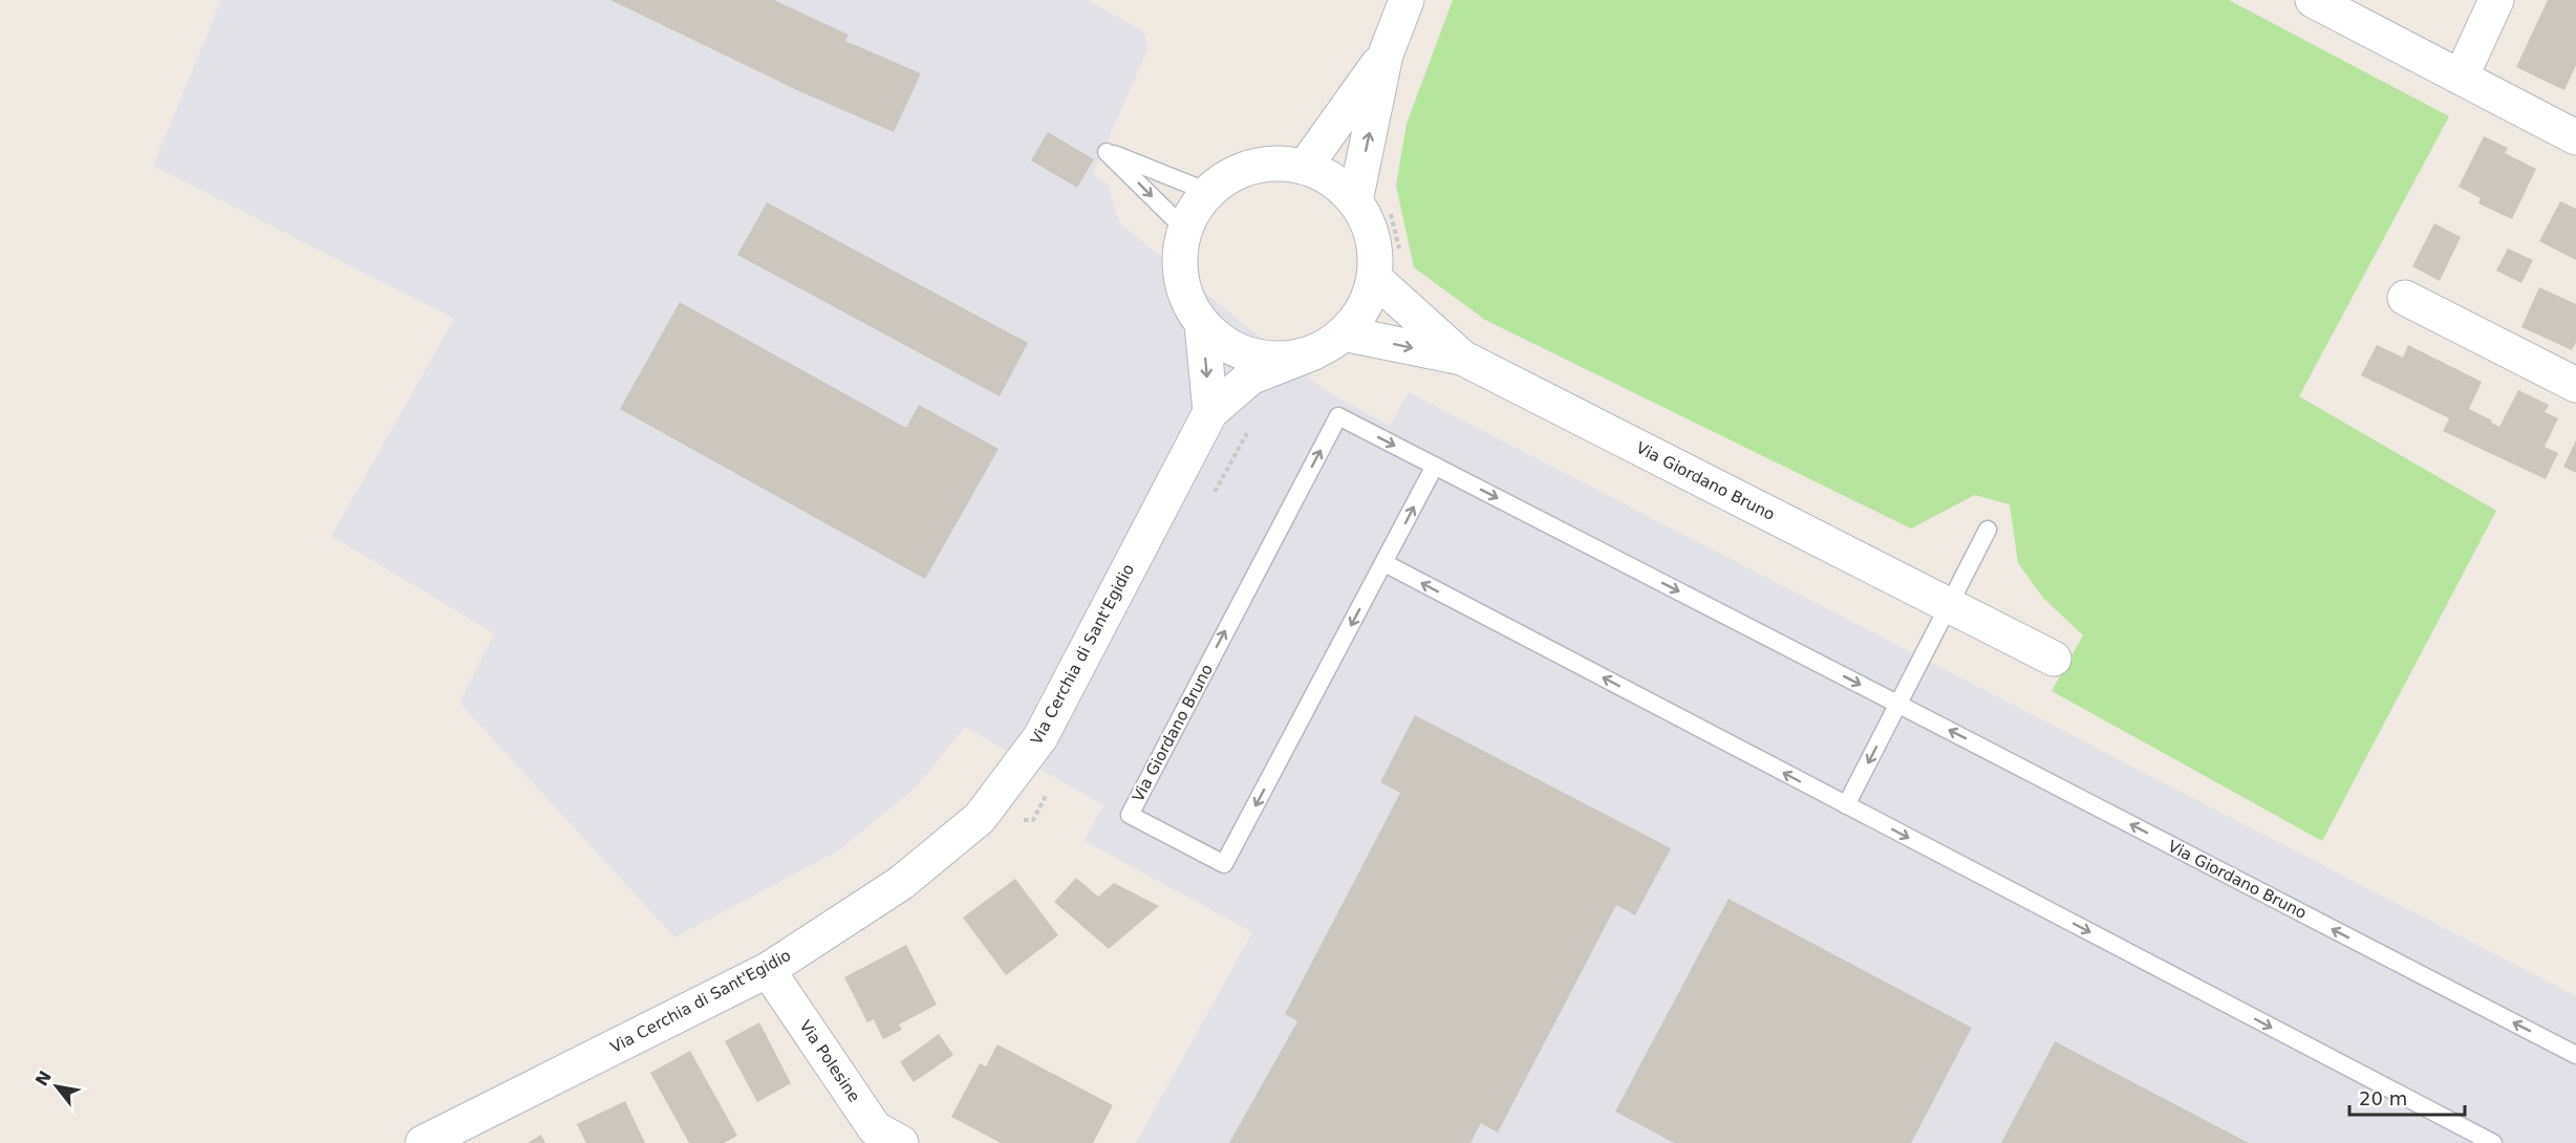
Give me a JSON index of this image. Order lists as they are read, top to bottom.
{
  "streets": {
    "street": ["Via Giordano Bruno", "Via Cerchia di Sant'Egidio", "Via Polesine"]
  },
  "crossings": [
    ["Via Giordano Bruno", "Via Cerchia di Sant'Egidio"],
    ["Via Cerchia di Sant'Egidio", "Via Polesine"]
  ],
  "scale_bar": "20 m",
  "north": "top left"
}
